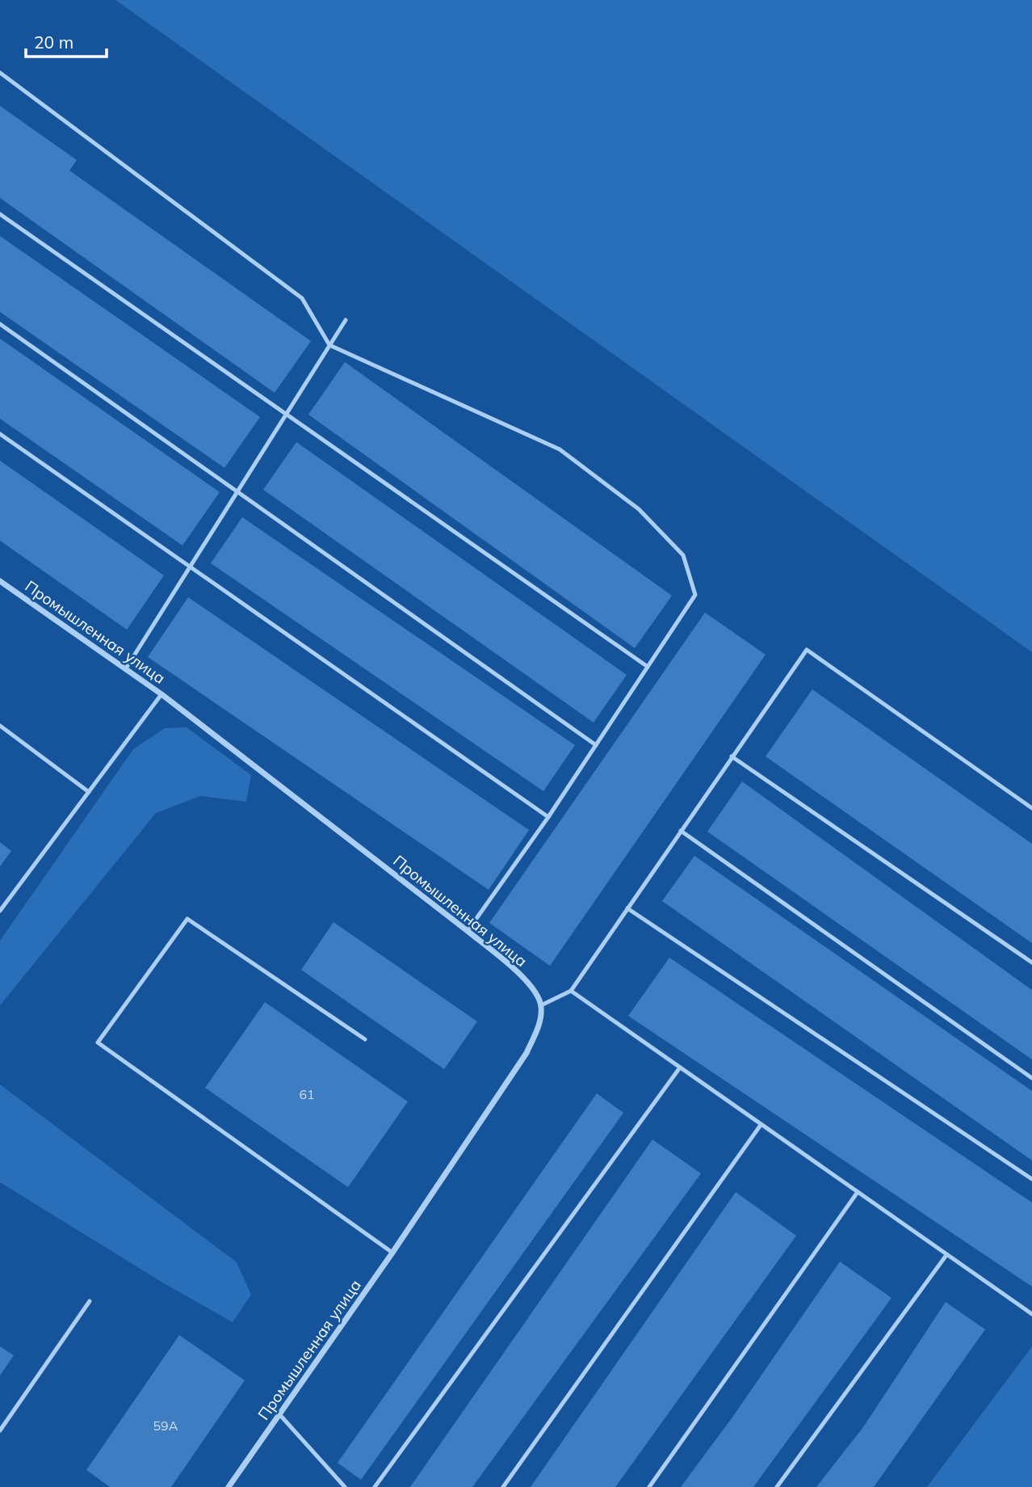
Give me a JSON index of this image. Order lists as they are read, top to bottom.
{
  "streets": {
    "street": ["Промышленная улица"]
  },
  "house_numbers": ["61", "59А"],
  "scale_bar": "20 m"
}
